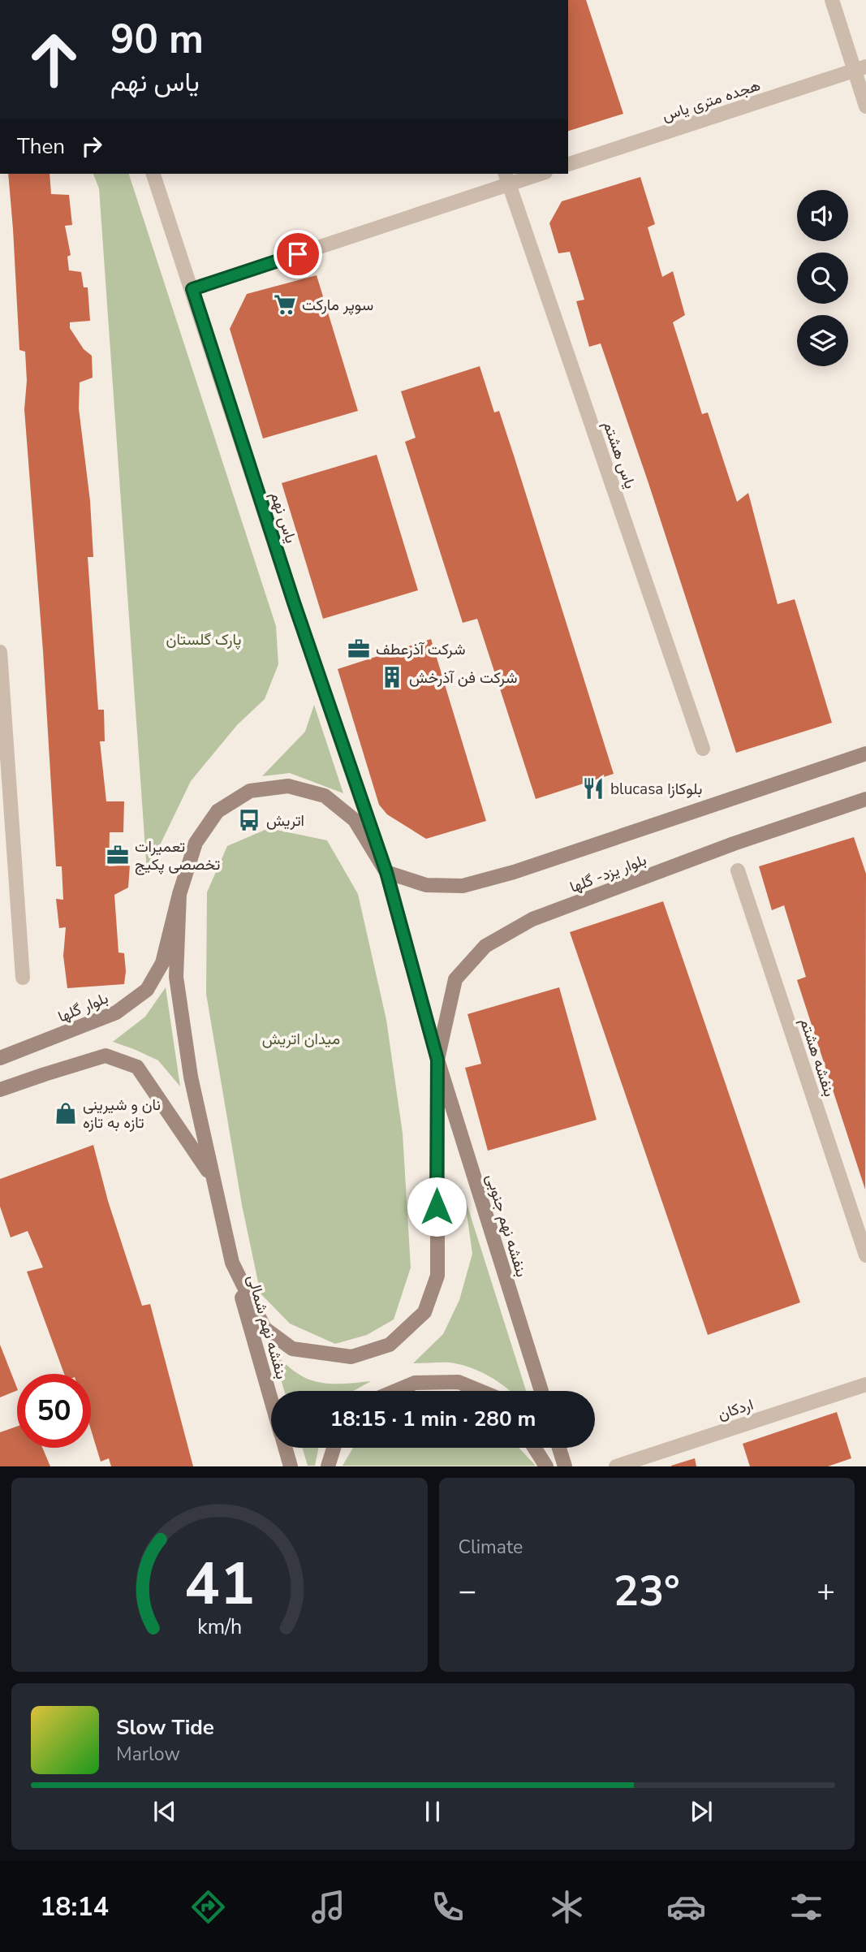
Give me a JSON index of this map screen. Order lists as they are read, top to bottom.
{
  "streets": {
    "main road": [
      "بلوار یزد- گلها",
      "بلوار گلها",
      "بنفشه نهم جنوبی",
      "بنفشه نهم شمالی"
    ],
    "street": [
      "هجده متری یاس",
      "یاس هشتم",
      "یاس نهم",
      "بنفشه هشتم",
      "اردکان"
    ]
  },
  "crossings": [
    ["یاس نهم", "بلوار یزد- گلها"],
    ["بلوار یزد- گلها", "بنفشه نهم جنوبی"]
  ],
  "parks": ["پارک گلستان", "میدان اتریش"],
  "places": {
    "supermarket": ["سوپر مارکت"],
    "office": ["شرکت آذرعطف", "تعمیرات تخصصی پکیج"],
    "building": ["شرکت فن آذرخش"],
    "restaurant": ["blucasa بلوکازا"],
    "bus stop": ["اتریش"],
    "shop": ["نان و شیرینی تازه به تازه"]
  },
  "page": {
    "turn": ["90 m", "یاس نهم"],
    "then": "Then",
    "limit": "50",
    "trip": "18:15 · 1 min · 280 m",
    "tile": "Climate",
    "heat": ["−", "23°", "+"],
    "song": ["Slow Tide", "Marlow"],
    "tabs": "18:14",
    "gauge": ["41", "km/h"]
  }
}
